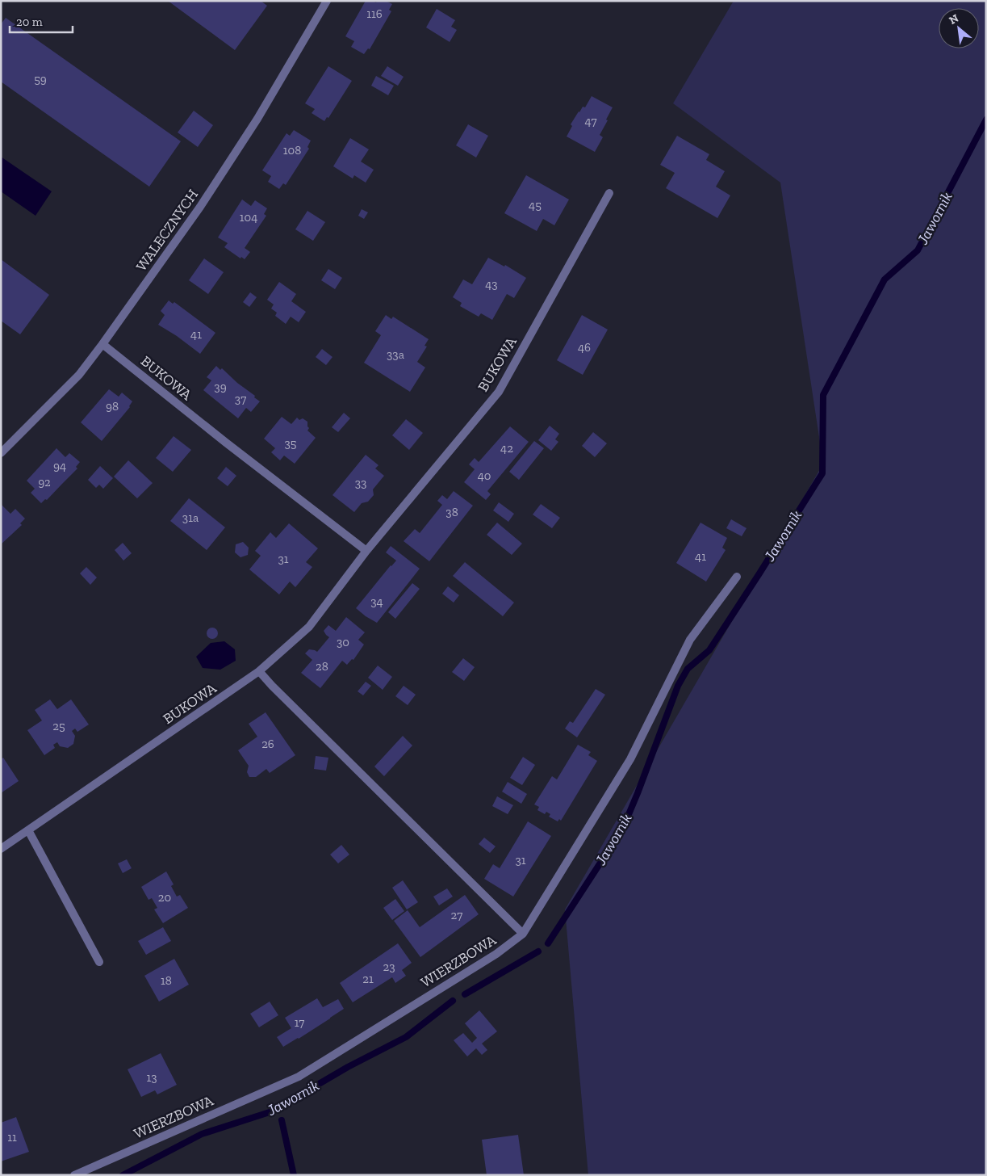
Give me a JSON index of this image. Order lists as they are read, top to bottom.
{
  "streets": {
    "street": ["WALECZNYCH", "BUKOWA", "WIERZBOWA"]
  },
  "crossings": [
    ["WALECZNYCH", "BUKOWA"],
    ["BUKOWA", "WIERZBOWA"]
  ],
  "water": ["Jawornik"],
  "house_numbers": [
    "116",
    "59",
    "47",
    "108",
    "45",
    "104",
    "43",
    "41",
    "46",
    "33a",
    "39",
    "37",
    "98",
    "35",
    "42",
    "94",
    "40",
    "92",
    "33",
    "38",
    "31a",
    "41",
    "31",
    "34",
    "30",
    "28",
    "25",
    "26",
    "31",
    "20",
    "27",
    "23",
    "21",
    "18",
    "17",
    "13",
    "11"
  ],
  "scale_bar": "20 m",
  "north": "top left"
}
